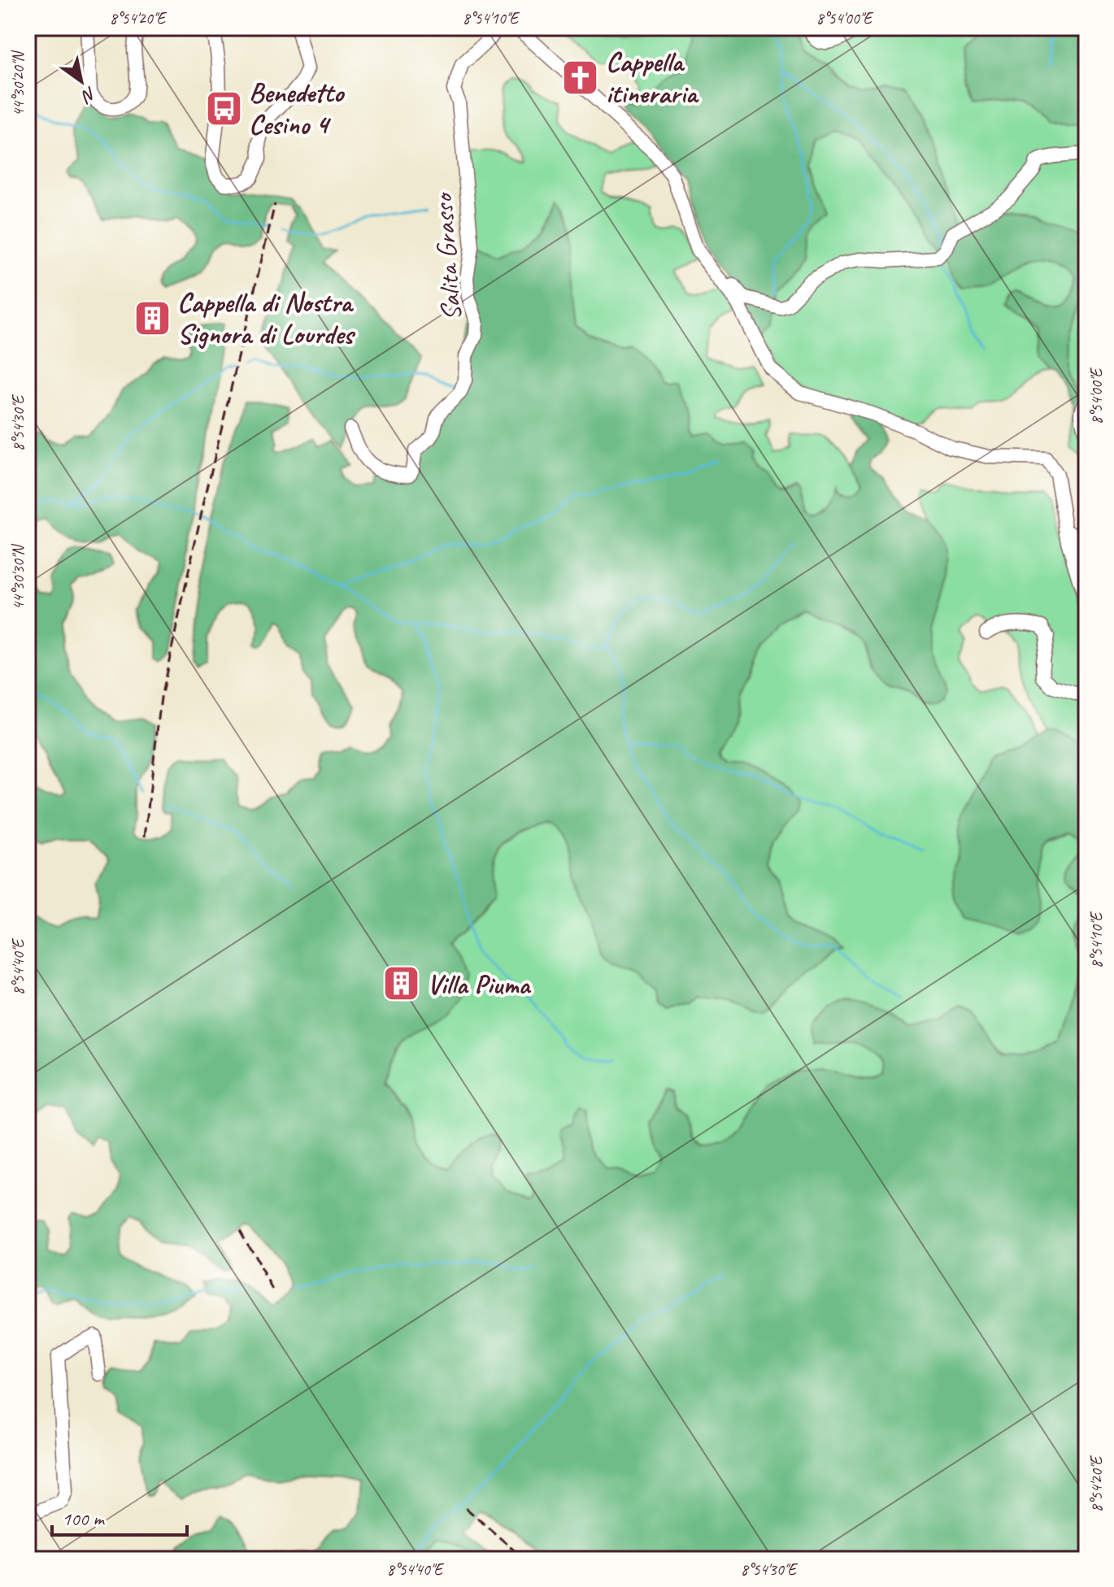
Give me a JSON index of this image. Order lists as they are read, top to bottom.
{
  "streets": {
    "street": ["Salita Grasso"]
  },
  "places": {
    "church": ["Cappella itineraria"],
    "bus stop": ["Benedetto Cesino 4"],
    "building": ["Cappella di Nostra Signora di Lourdes", "Villa Piuma"]
  },
  "scale_bar": "100 m",
  "north": "bottom right",
  "coordinates": [
    "8°54'20\"E",
    "8°54'10\"E",
    "8°54'00\"E",
    "44°30'20\"N",
    "8°54'30\"E",
    "44°30'30\"N",
    "8°54'40\"E"
  ]
}
